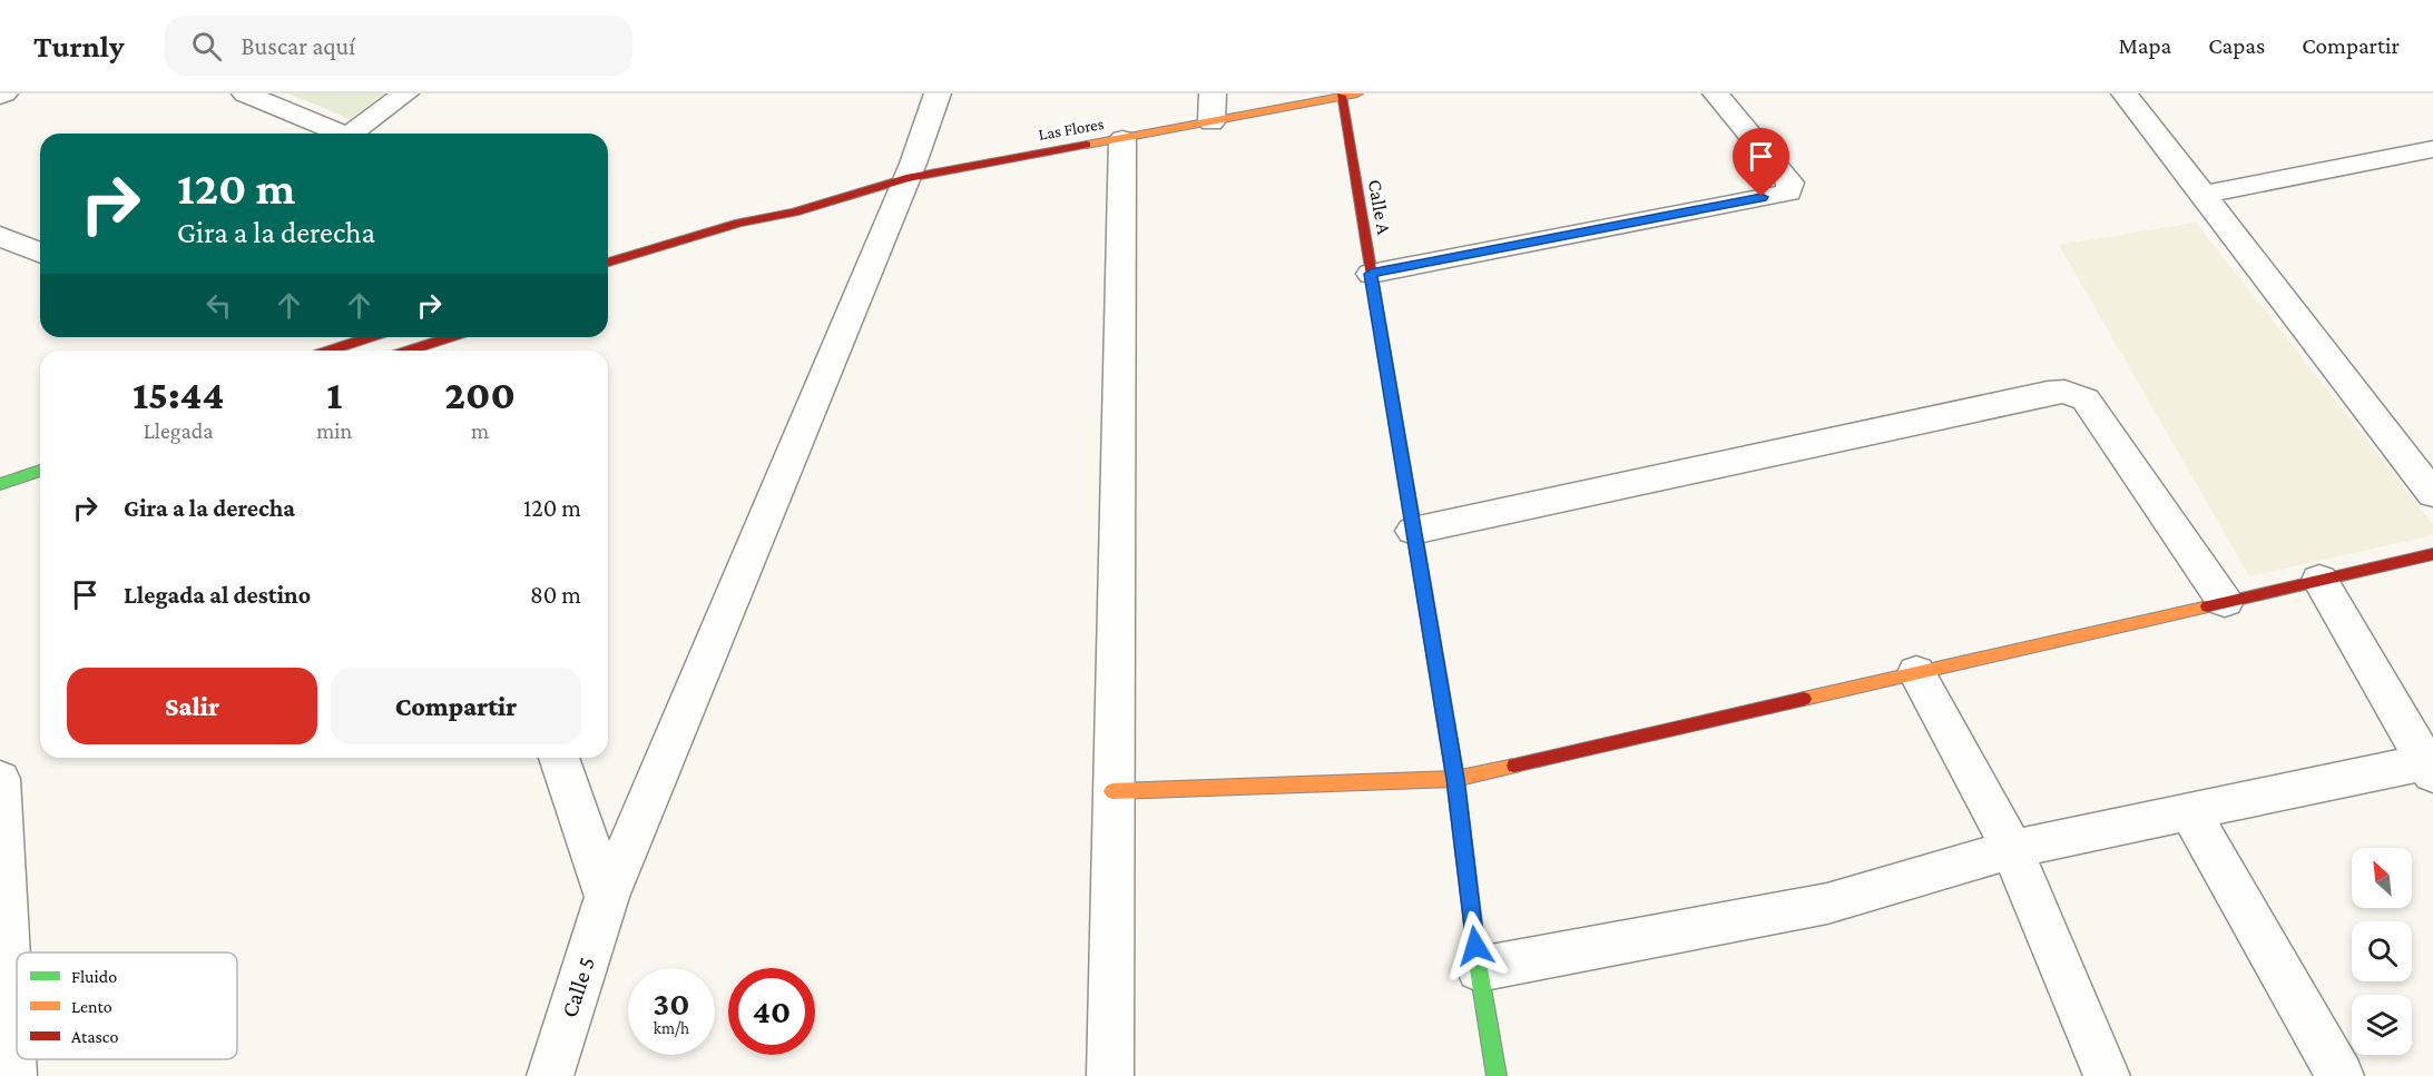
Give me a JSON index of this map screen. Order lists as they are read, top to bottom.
{
  "streets": {
    "street": ["Las Flores", "Calle A", "Calle 5"]
  },
  "crossings": [
    ["Las Flores", "Calle A"],
    ["Las Flores", "Calle 5"]
  ],
  "legend": ["Fluido", "Lento", "Atasco"],
  "north": "top left",
  "page": {
    "header": "Turnly",
    "search": "Buscar aquí",
    "nav": ["Mapa", "Capas", "Compartir"],
    "turn": ["120 m", "Gira a la derecha"],
    "eta": [
      "15:44",
      "Llegada",
      "1",
      "min",
      "200",
      "m"
    ],
    "list": [
      {
        "name": "Gira a la derecha",
        "value": "120 m"
      },
      {
        "name": "Llegada al destino",
        "value": "80 m"
      }
    ],
    "buttons": ["Salir", "Compartir"],
    "speed": "30 km/h",
    "limit": "40"
  }
}
